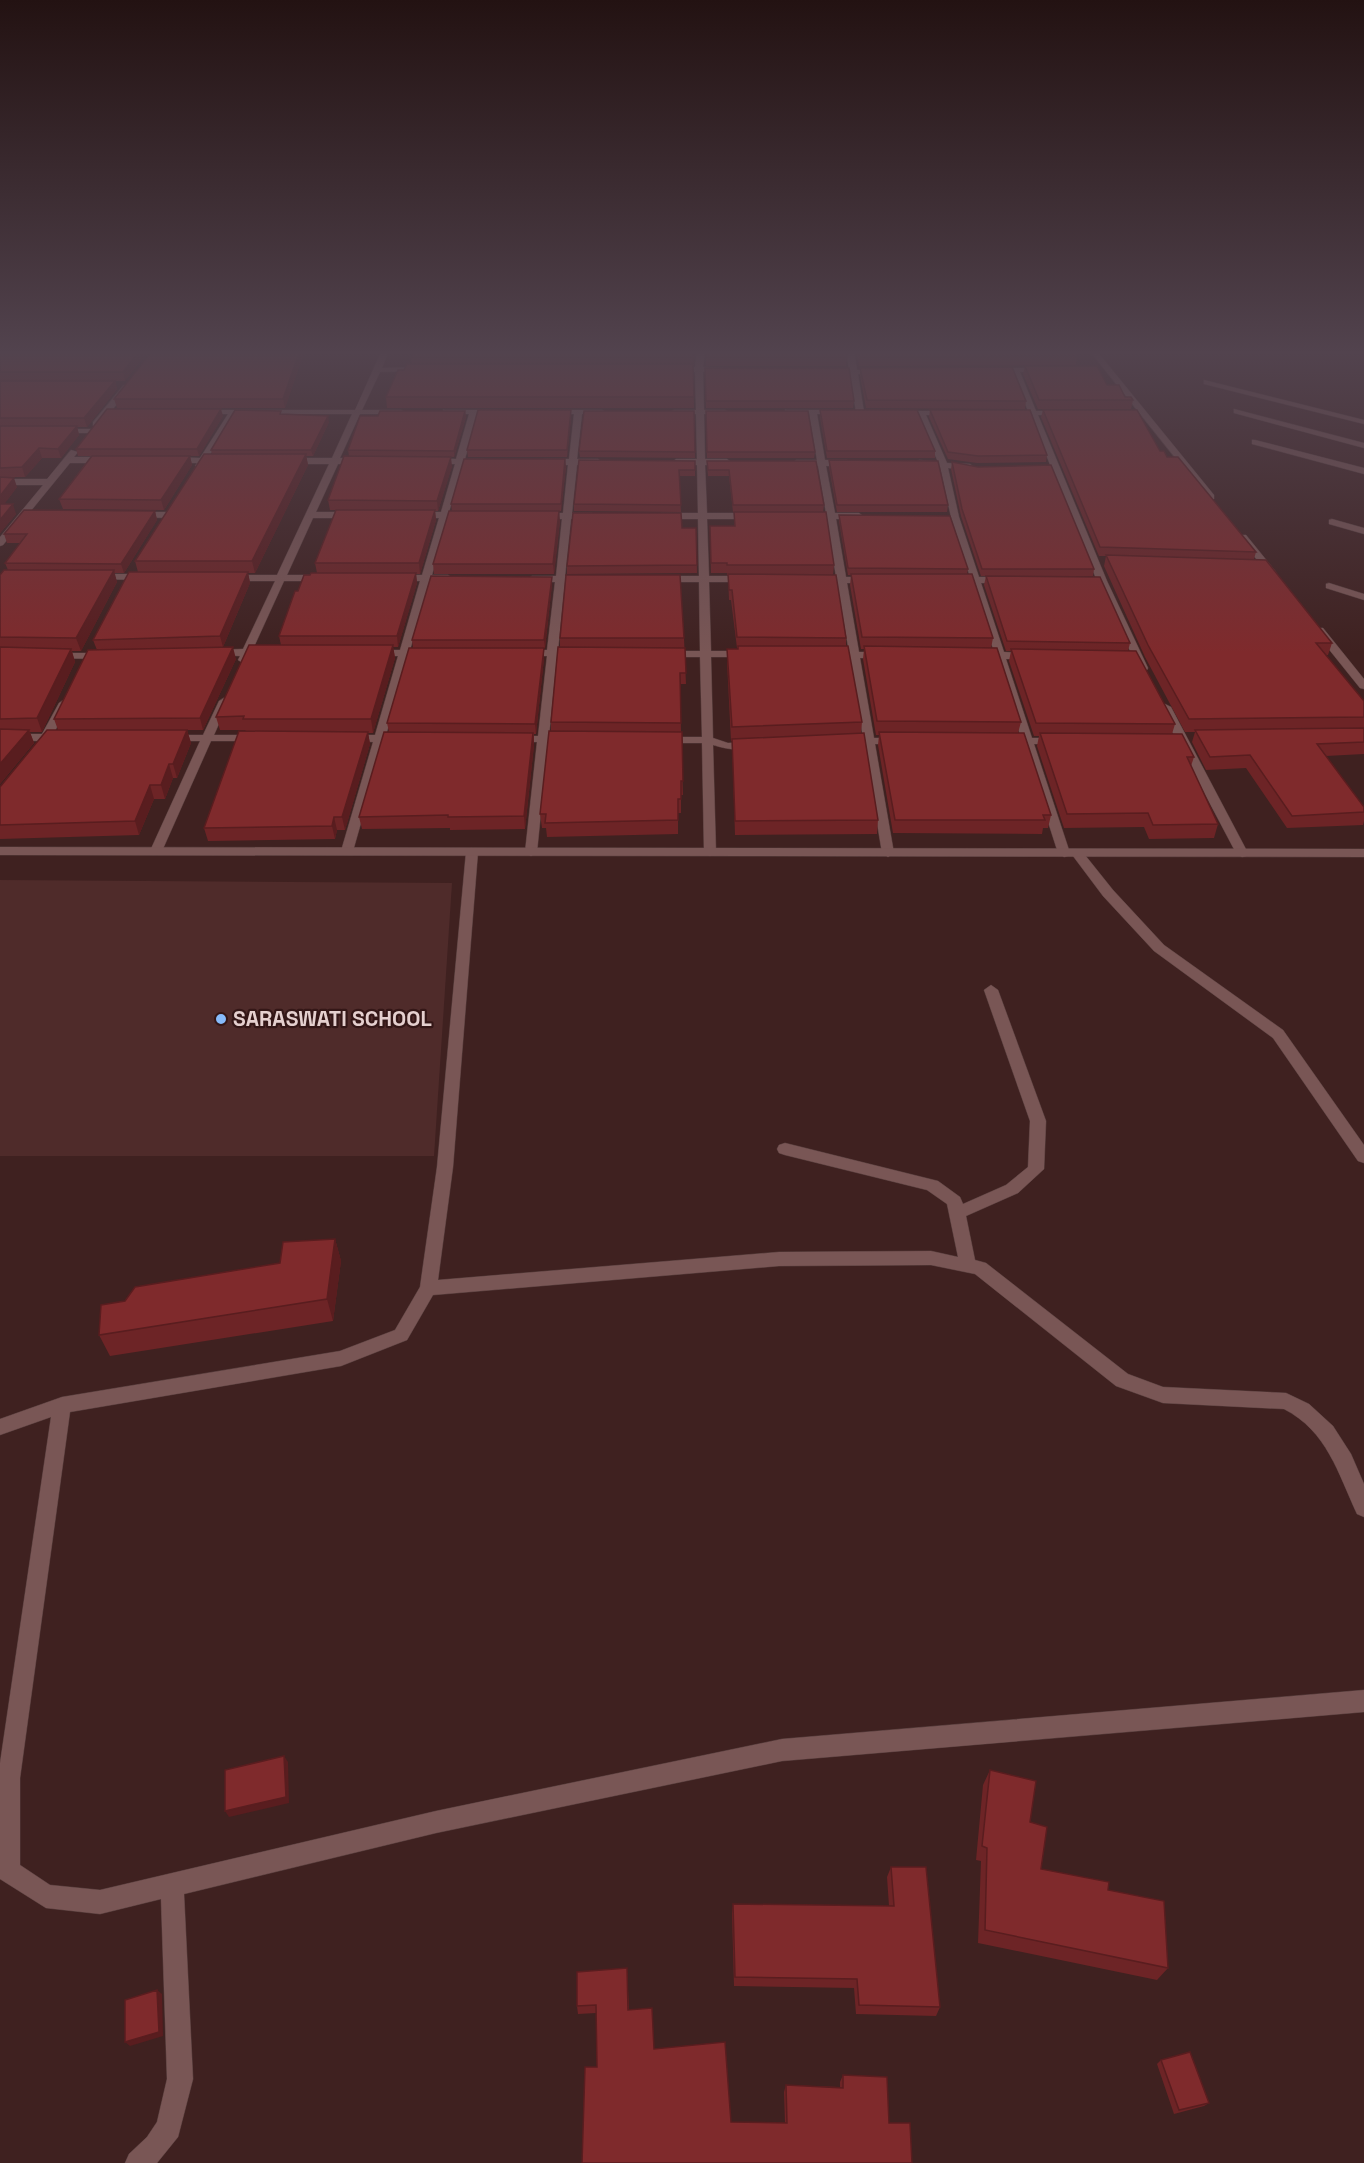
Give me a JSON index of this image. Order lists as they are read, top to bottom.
{
  "places": ["SARASWATI SCHOOL"]
}
